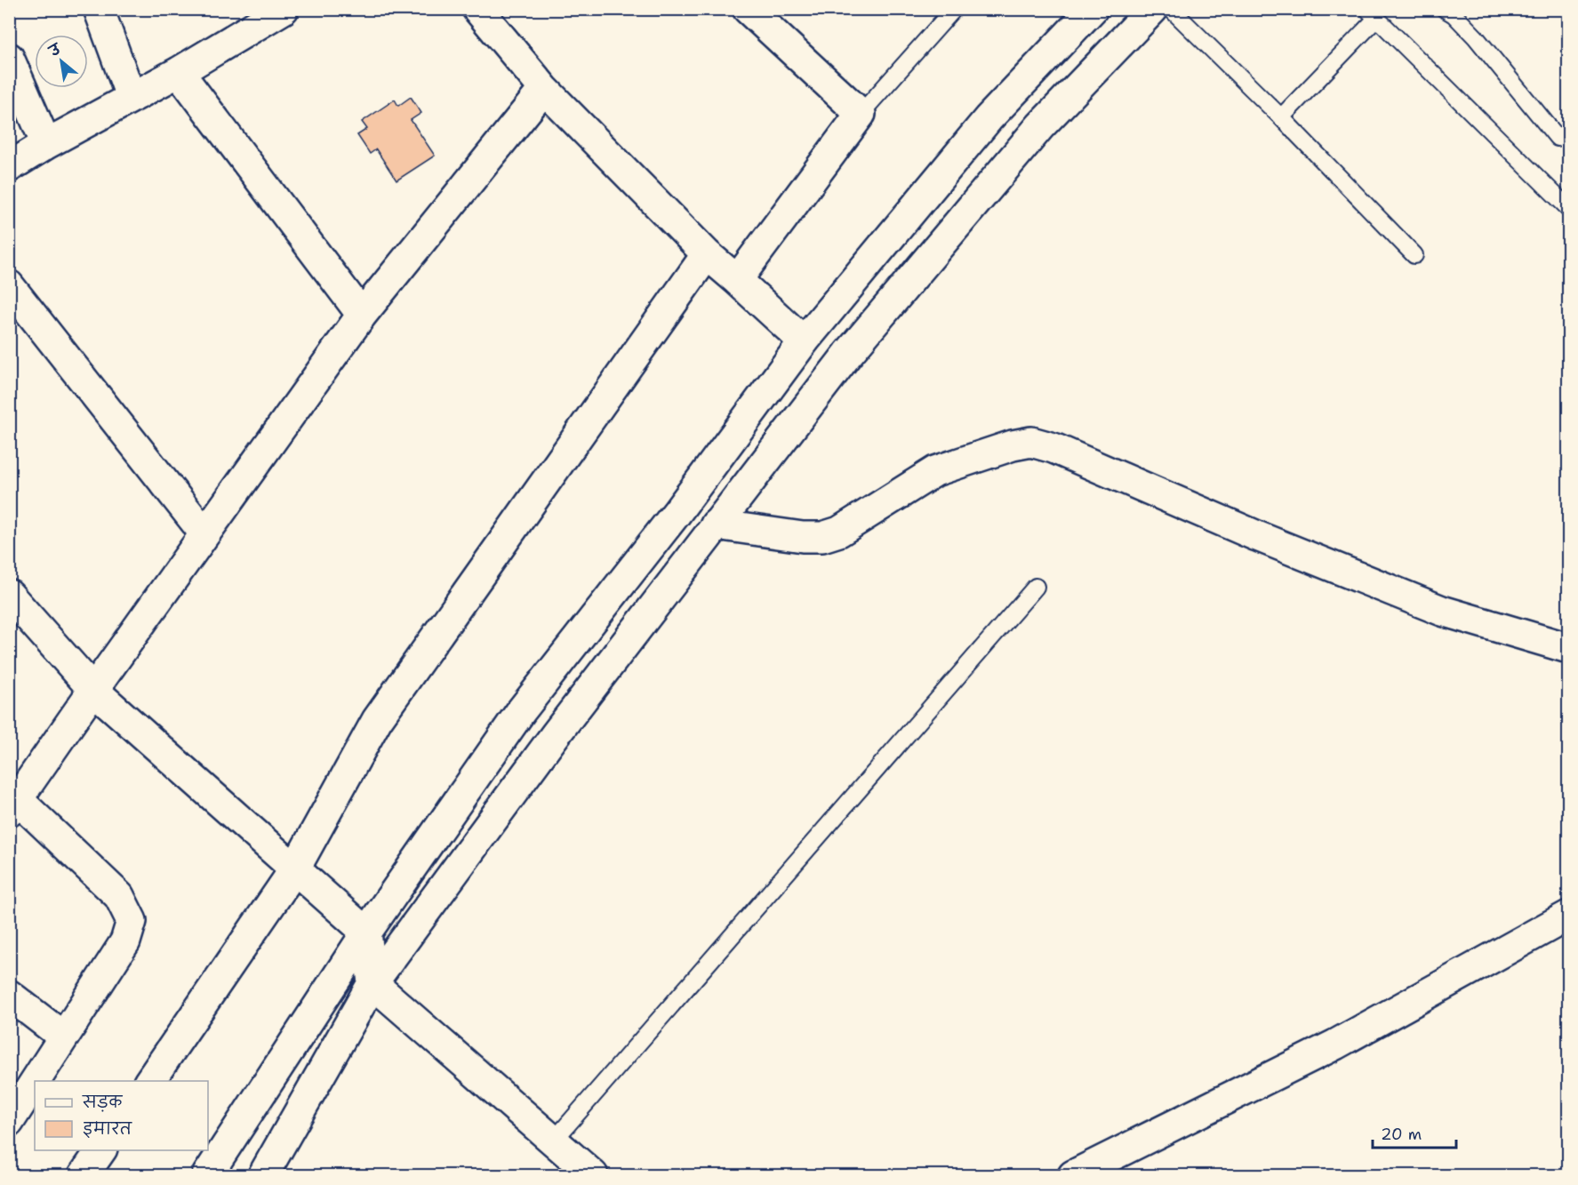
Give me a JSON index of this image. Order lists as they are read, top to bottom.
{
  "legend": ["सड़क", "इमारत"],
  "scale_bar": "20 m",
  "north": "top left"
}
